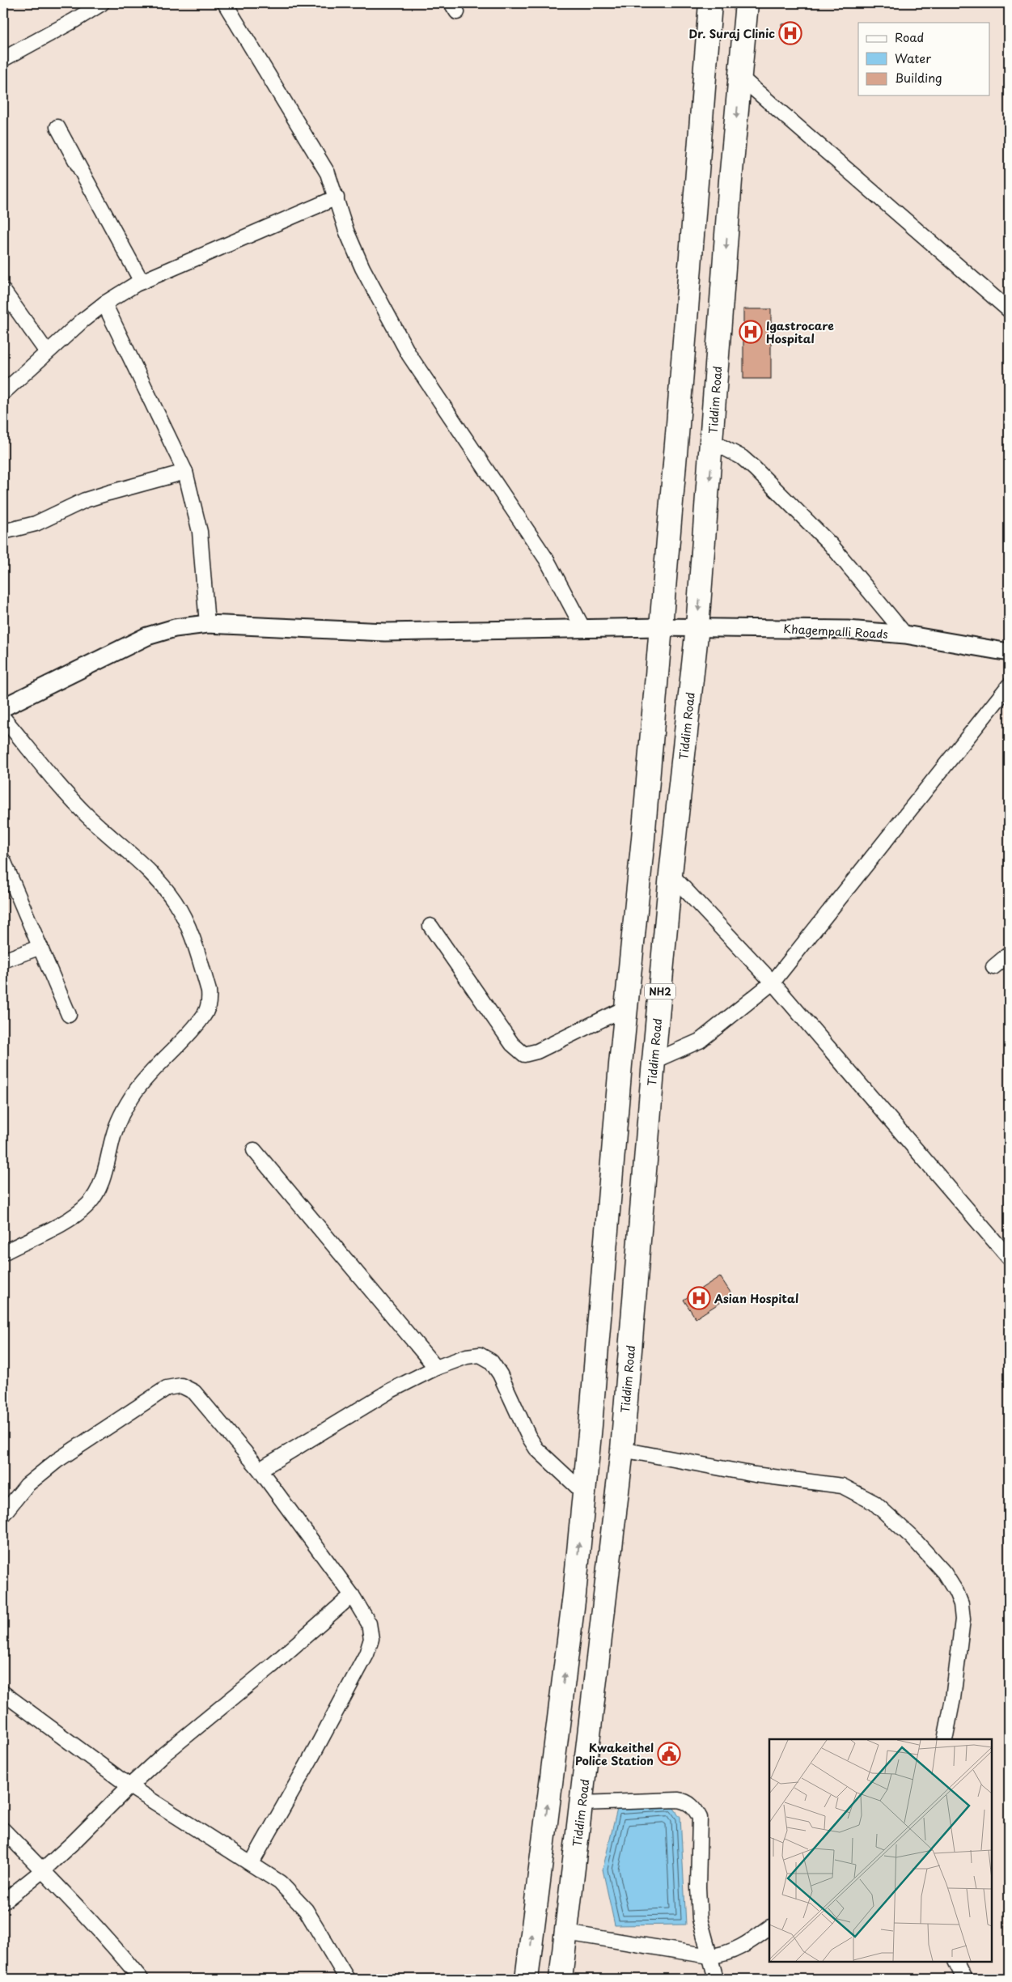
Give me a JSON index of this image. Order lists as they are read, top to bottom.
{
  "streets": {
    "highway": ["Tiddim Road", "NH2"],
    "street": ["Khagempalli Roads"]
  },
  "crossings": [
    ["Tiddim Road", "Khagempalli Roads"]
  ],
  "places": {
    "hospital": ["Dr. Suraj Clinic", "Igastrocare Hospital", "Asian Hospital"],
    "public building": ["Kwakeithel Police Station"]
  },
  "legend": ["Road", "Water", "Building"]
}
